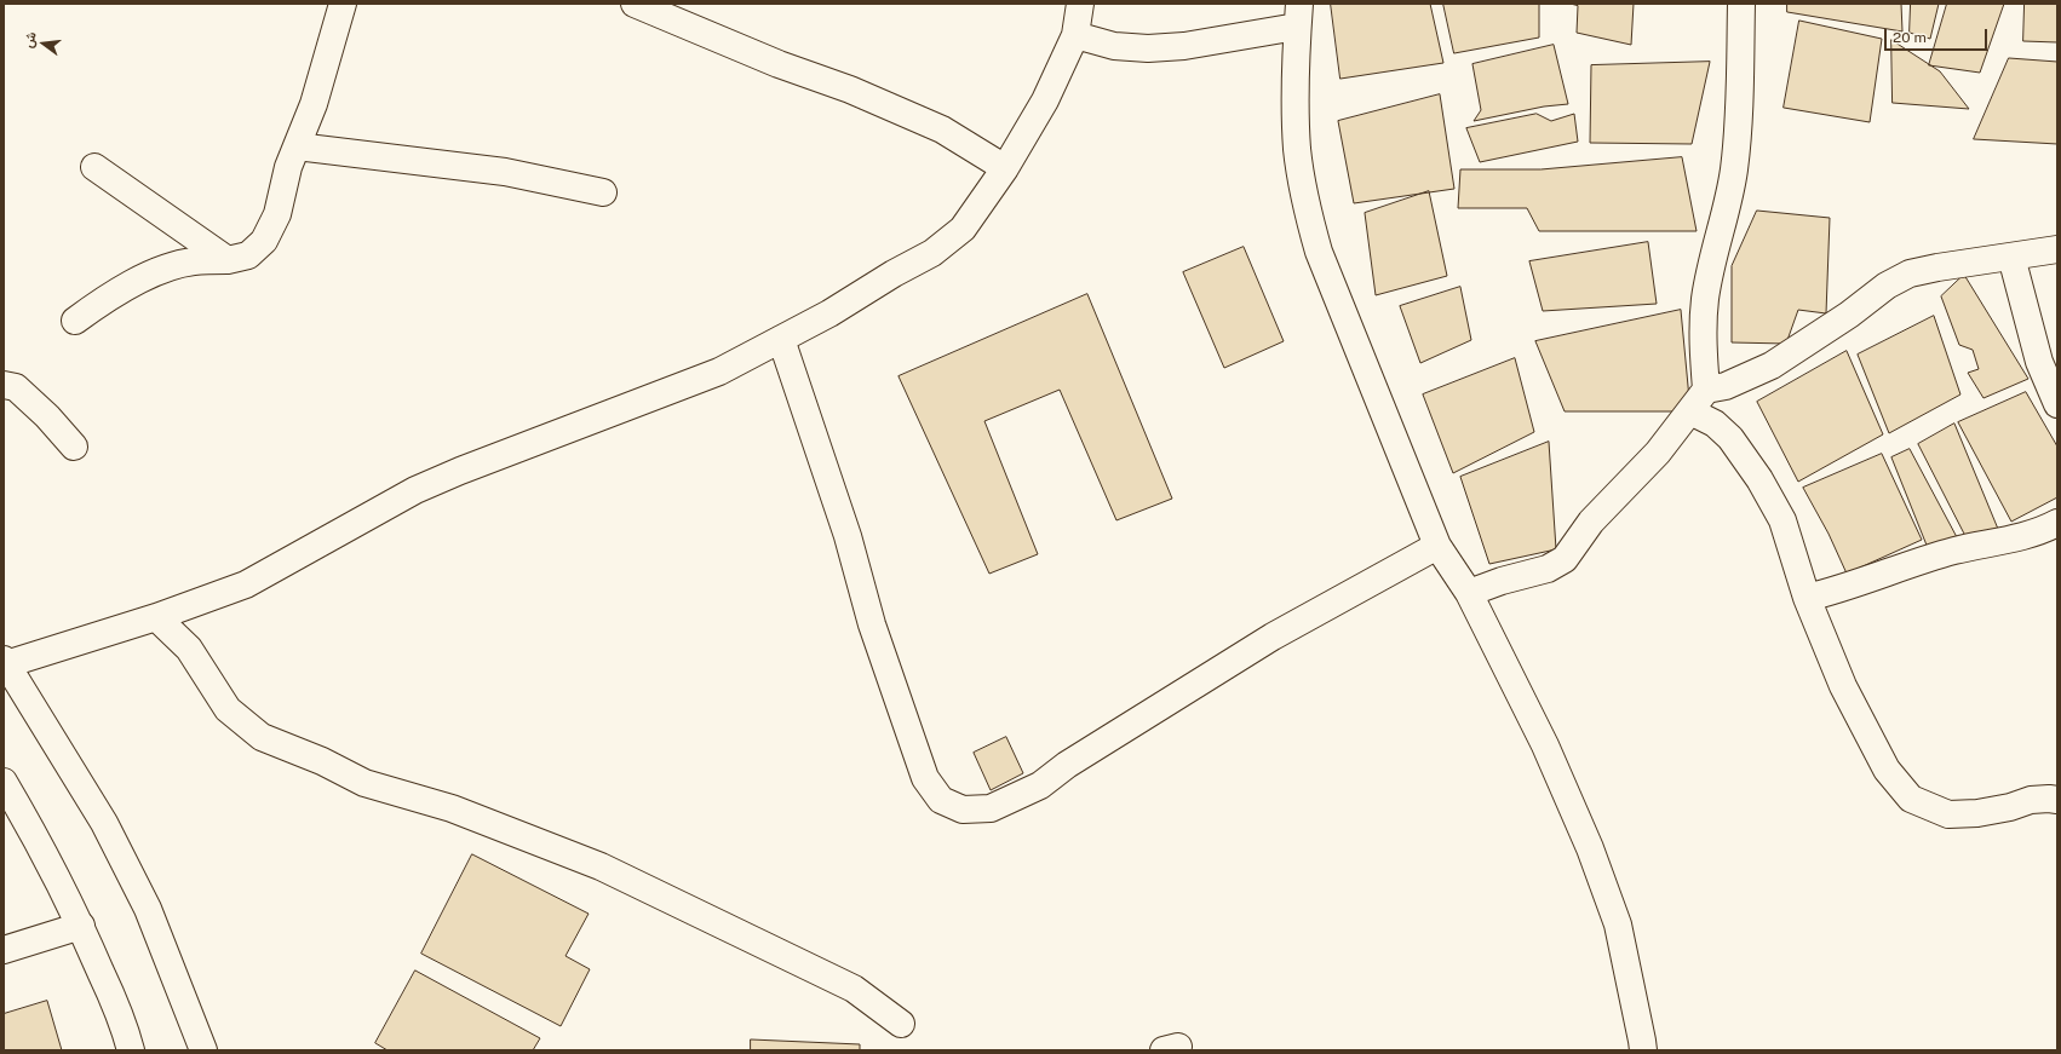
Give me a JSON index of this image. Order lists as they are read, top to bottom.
{
  "scale_bar": "20 m",
  "north": "left"
}
